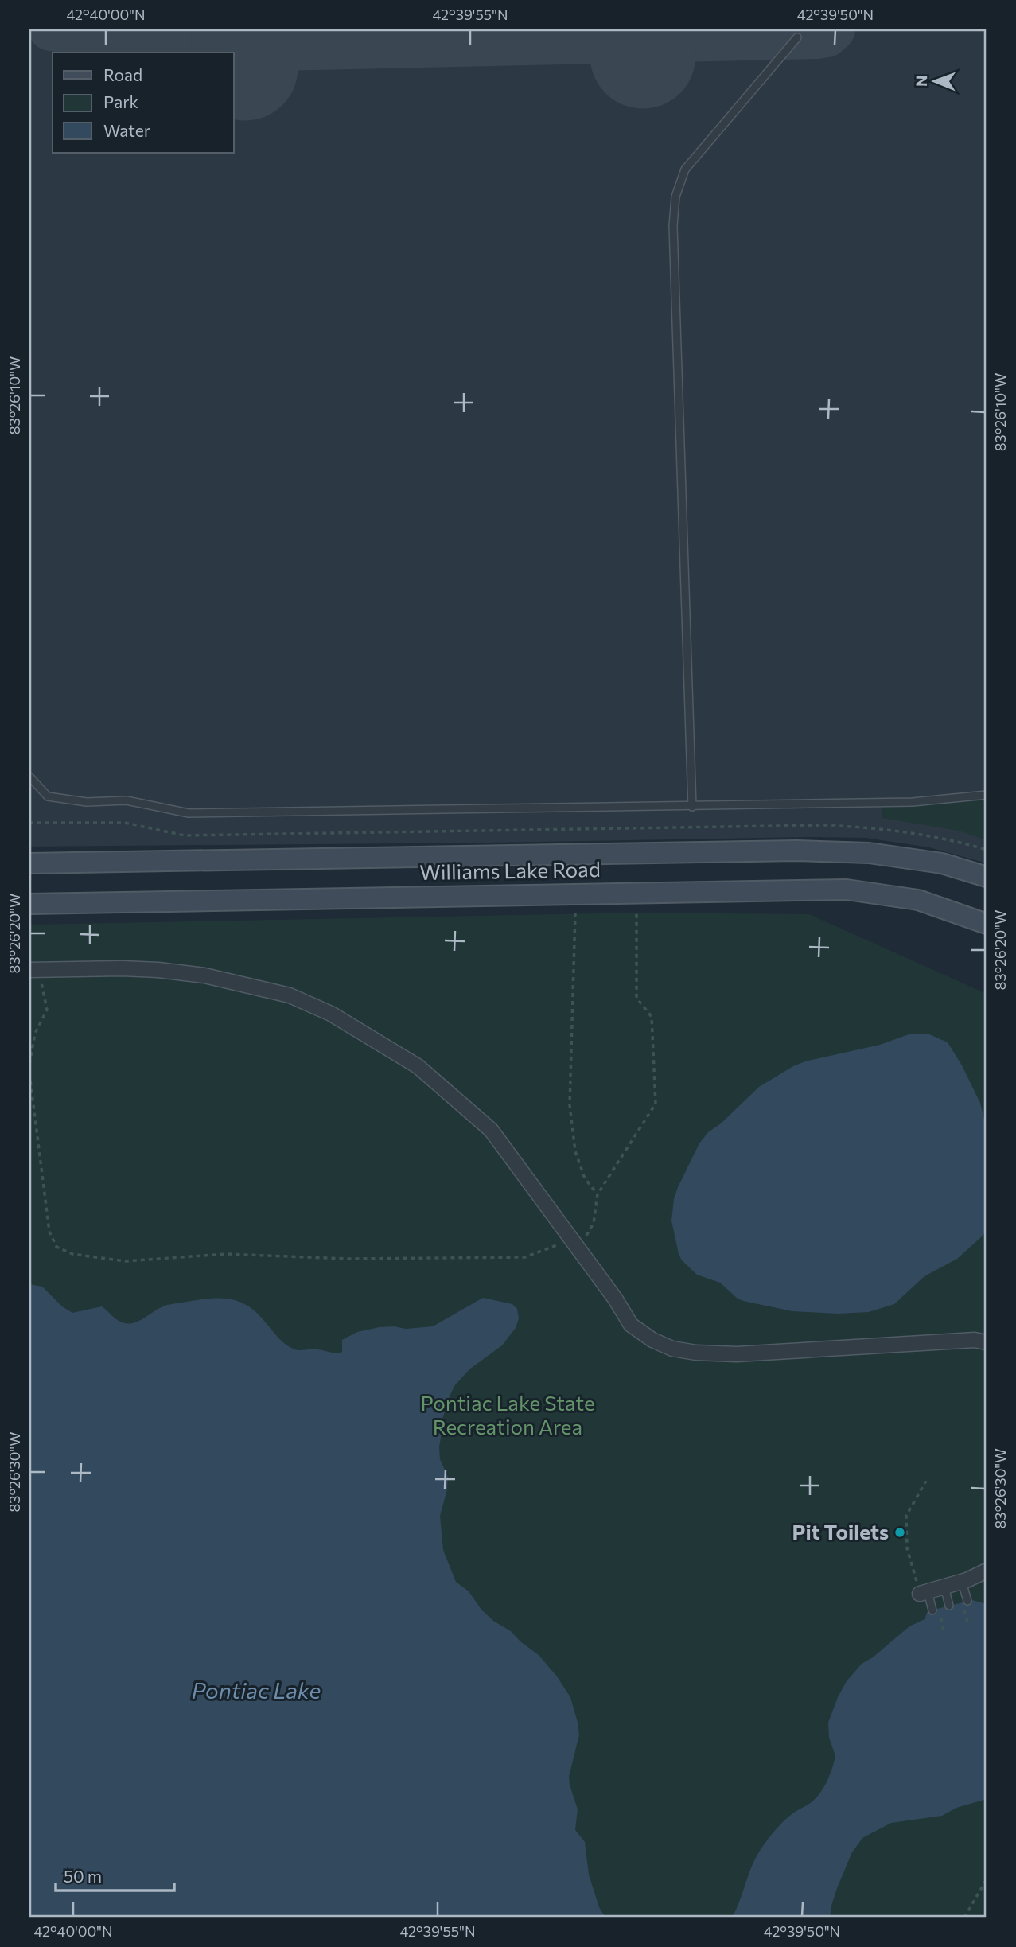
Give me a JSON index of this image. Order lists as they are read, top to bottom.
{
  "streets": {
    "main road": ["Williams Lake Road"]
  },
  "water": ["Pontiac Lake"],
  "parks": ["Pontiac Lake State Recreation Area"],
  "places": ["Pit Toilets"],
  "legend": ["Road", "Park", "Water"],
  "scale_bar": "50 m",
  "north": "left",
  "coordinates": [
    "42°40'00\"N",
    "42°39'55\"N",
    "42°39'50\"N",
    "83°26'10\"W",
    "83°26'20\"W",
    "83°26'30\"W"
  ]
}
